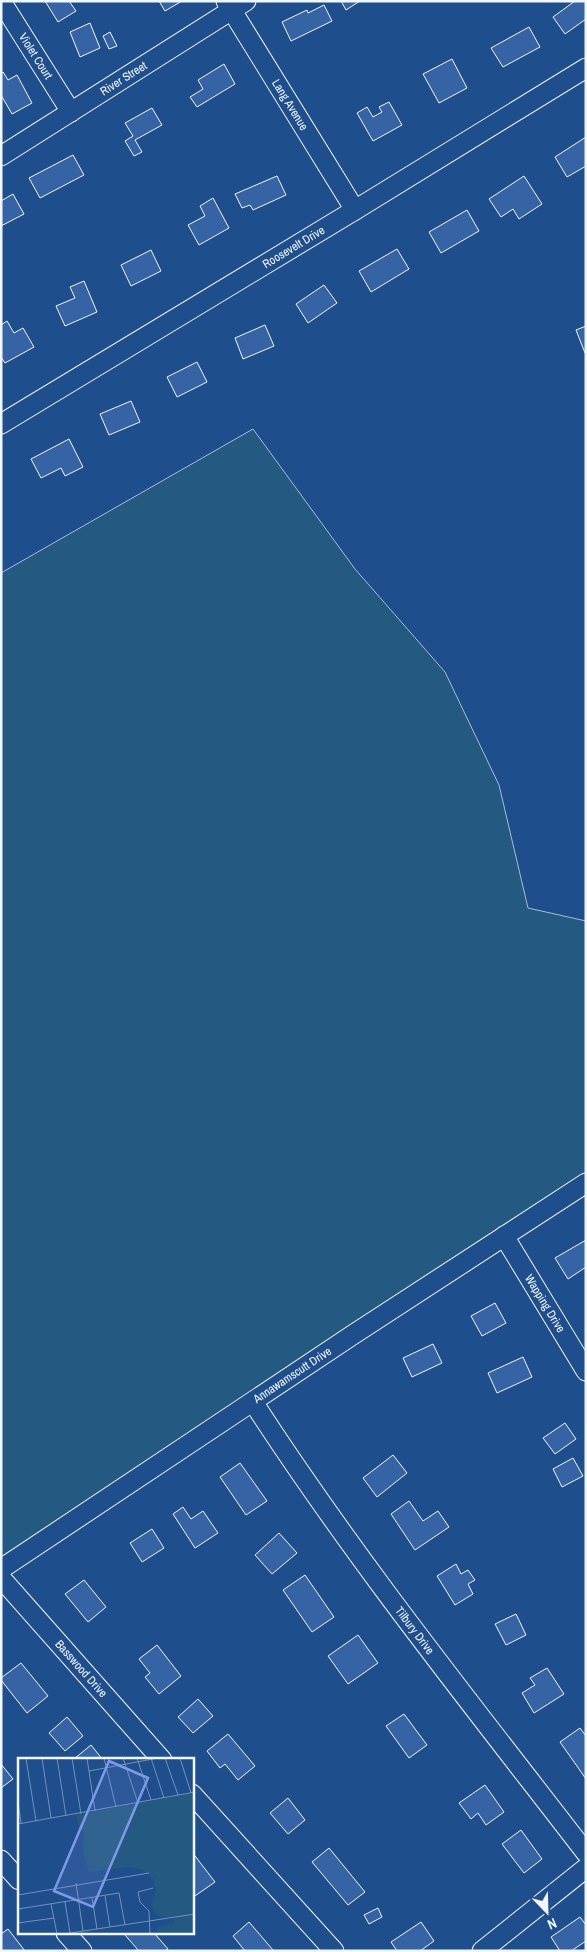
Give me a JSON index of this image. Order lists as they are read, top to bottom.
{
  "streets": {
    "street": [
      "Violet Court",
      "River Street",
      "Lang Avenue",
      "Roosevelt Drive",
      "Wapping Drive",
      "Annawamscutt Drive",
      "Tilbury Drive",
      "Basswood Drive"
    ]
  },
  "crossings": [
    ["Violet Court", "River Street"],
    ["River Street", "Lang Avenue"],
    ["Lang Avenue", "Roosevelt Drive"],
    ["Wapping Drive", "Annawamscutt Drive"],
    ["Annawamscutt Drive", "Tilbury Drive"]
  ],
  "north": "bottom right"
}
